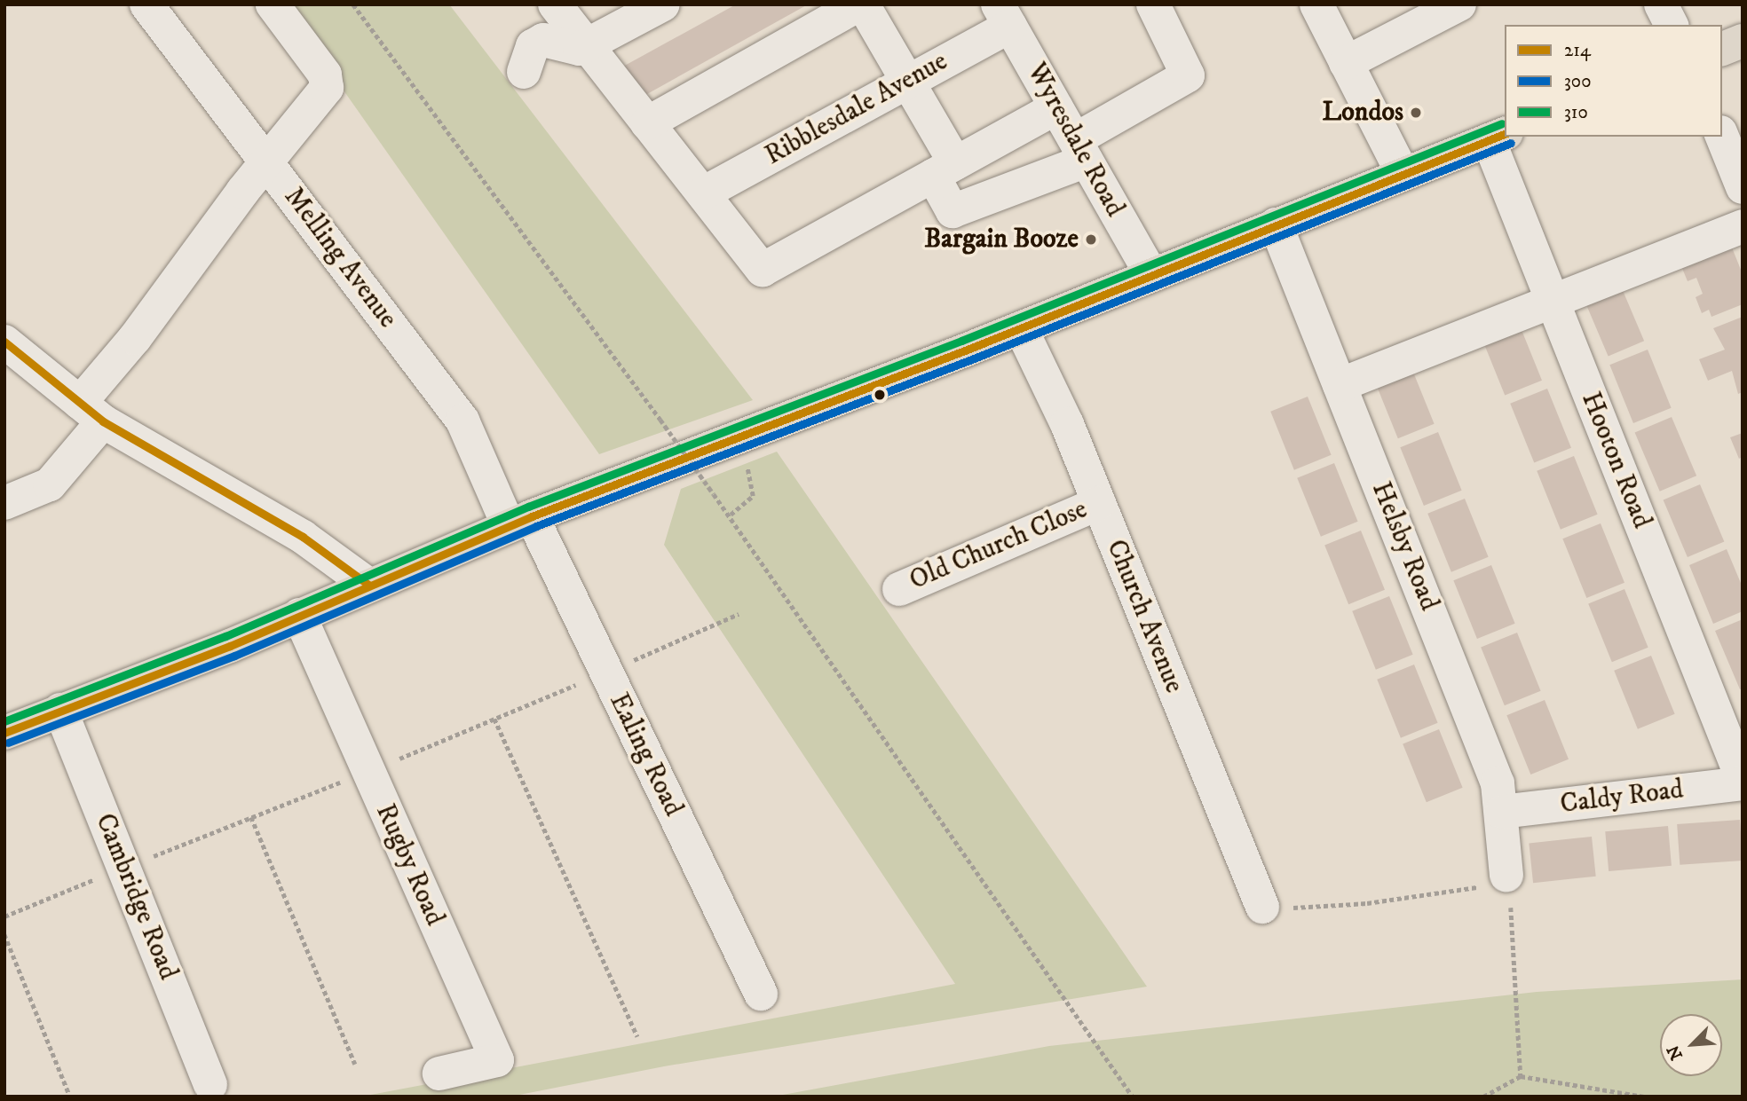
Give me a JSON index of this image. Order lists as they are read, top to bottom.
{
  "streets": {
    "street": [
      "Ribblesdale Avenue",
      "Wyresdale Road",
      "Melling Avenue",
      "Hooton Road",
      "Old Church Close",
      "Helsby Road",
      "Church Avenue",
      "Ealing Road",
      "Caldy Road",
      "Rugby Road",
      "Cambridge Road"
    ]
  },
  "crossings": [
    ["Ribblesdale Avenue", "Wyresdale Road"],
    ["Melling Avenue", "Ealing Road"],
    ["Hooton Road", "Caldy Road"],
    ["Old Church Close", "Church Avenue"],
    ["Helsby Road", "Caldy Road"]
  ],
  "places": ["Londos", "Bargain Booze"],
  "lines": ["transit line 310", "transit line 214", "transit line 300"],
  "legend": ["214", "300", "310"],
  "north": "bottom left"
}
